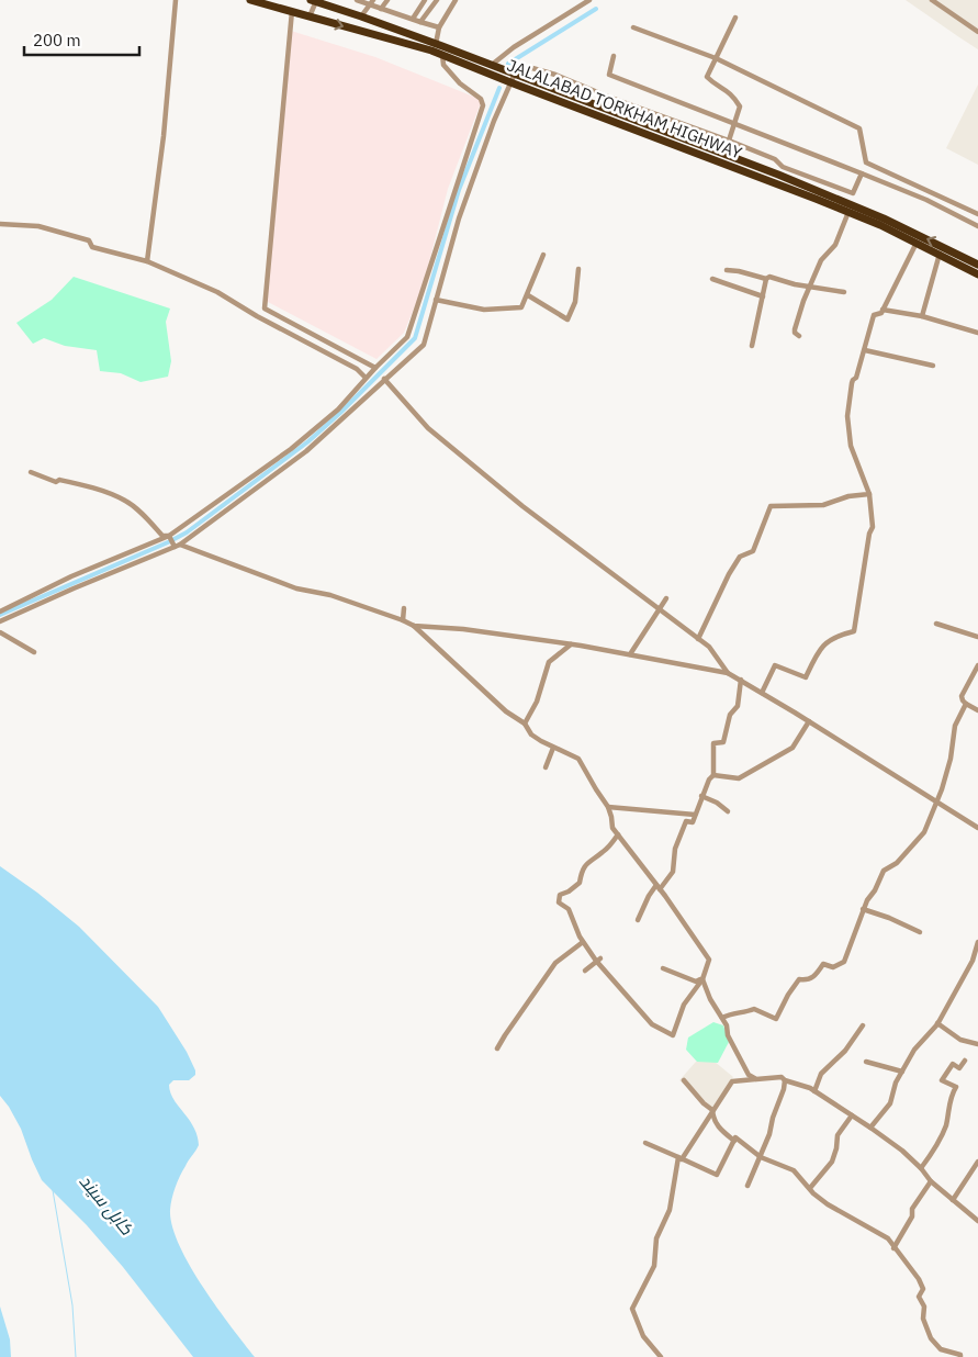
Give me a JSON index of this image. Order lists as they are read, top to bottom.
{
  "streets": {
    "highway": ["JALALABAD TORKHAM HIGHWAY"]
  },
  "water": ["کابل سيند"],
  "scale_bar": "200 m"
}
